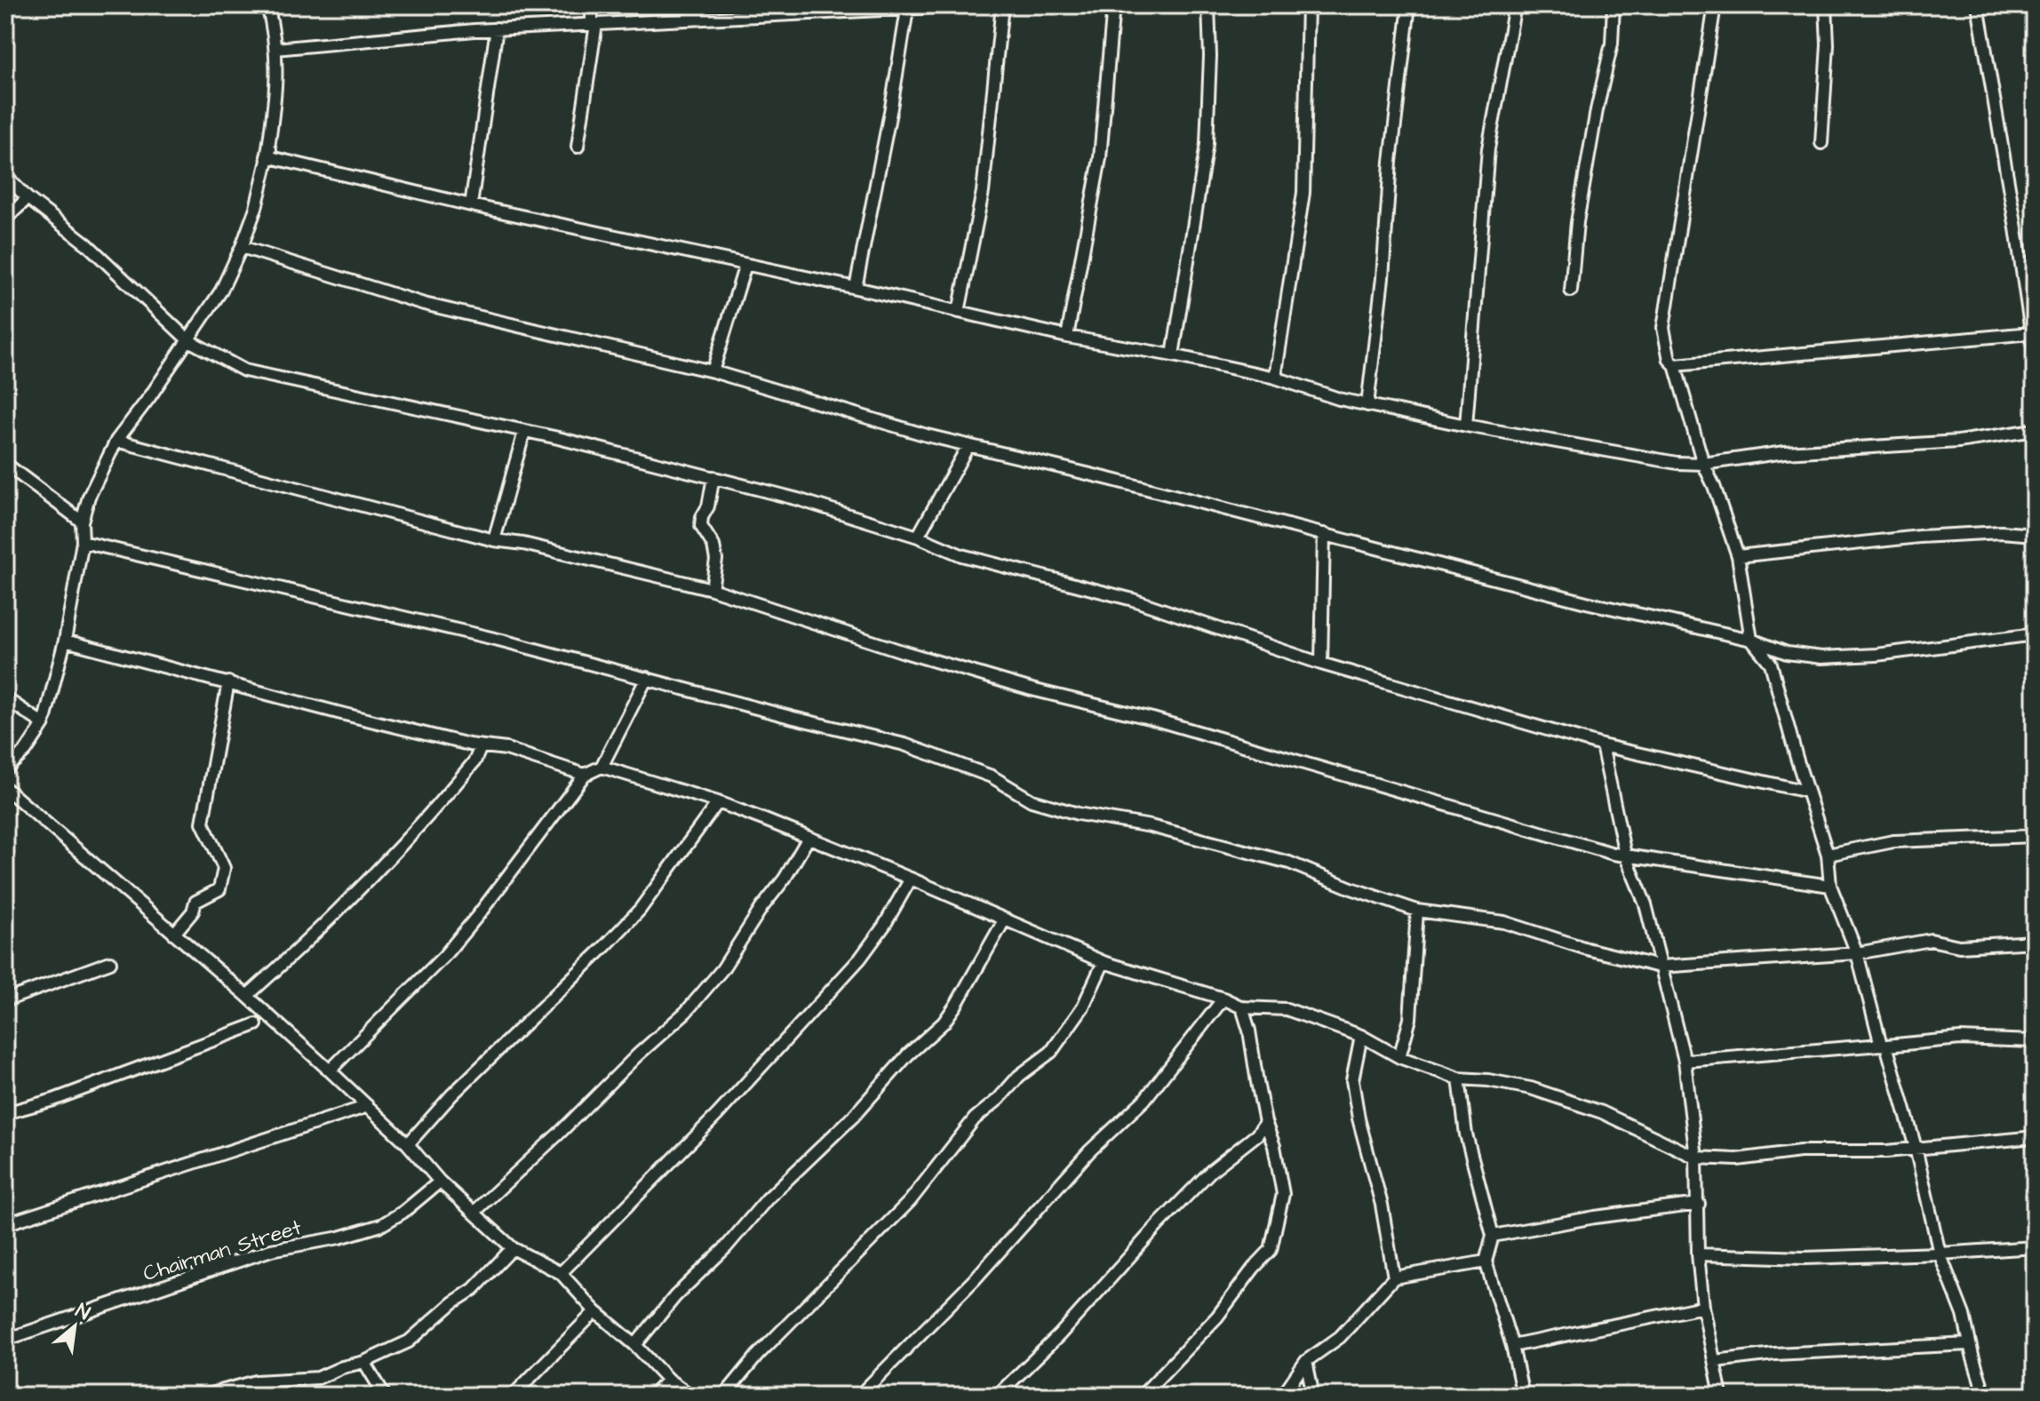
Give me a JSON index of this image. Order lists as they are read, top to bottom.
{
  "streets": {
    "street": ["Chairman Street"]
  },
  "north": "top right"
}
